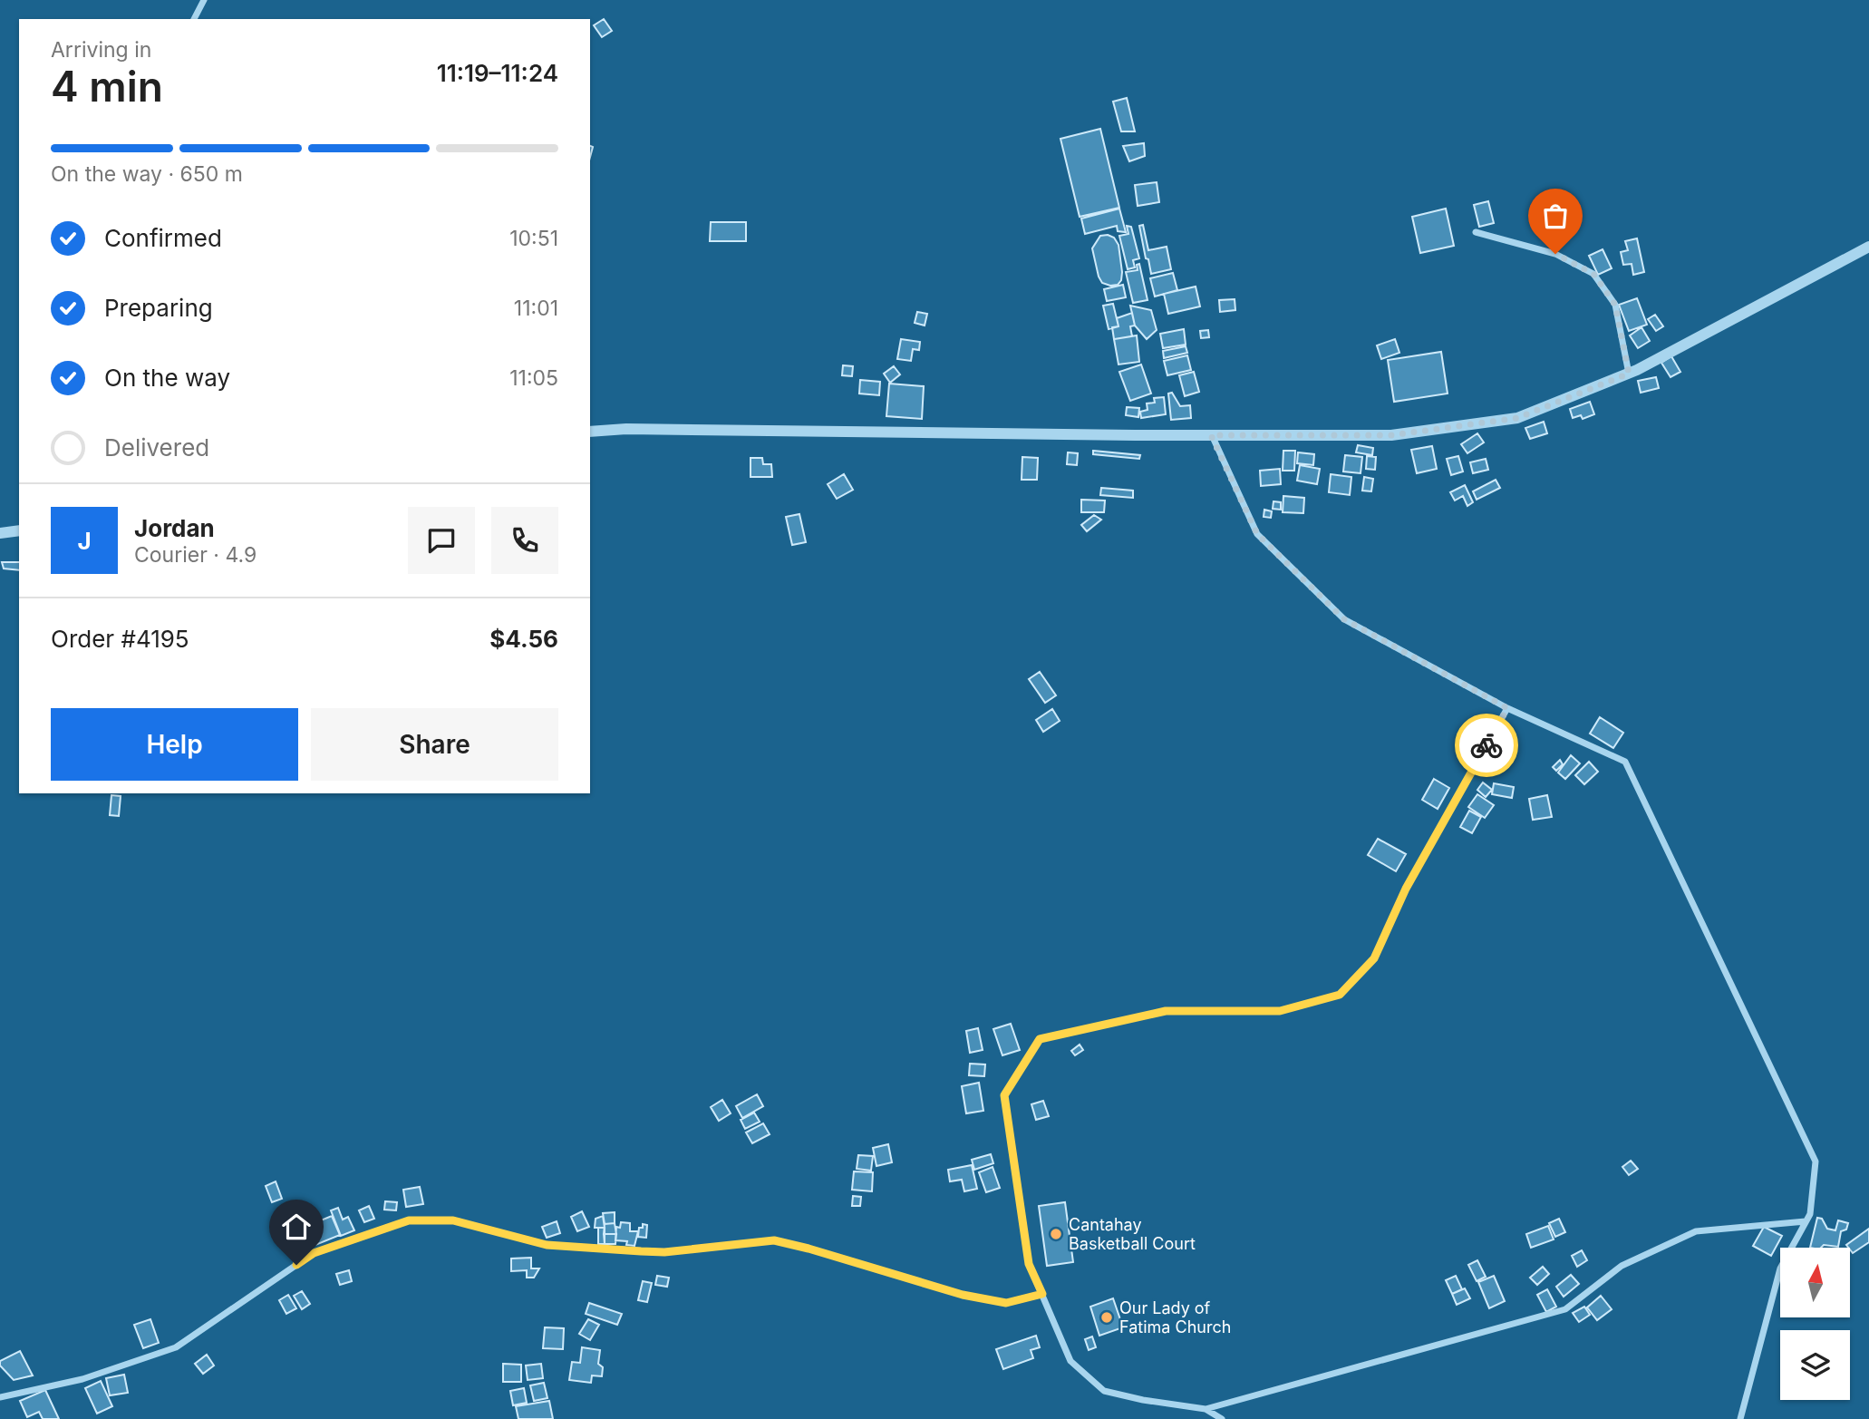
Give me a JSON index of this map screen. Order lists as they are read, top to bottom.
{
  "places": ["Cantahay Basketball Court", "Our Lady of Fatima Church"],
  "north": "top",
  "page": {
    "heading": ["4 min", "Arriving in", "11:19–11:24"],
    "panel": [
      "Jordan",
      "Courier · 4.9",
      "Order #4195",
      "$4.56"
    ],
    "bar": "On the way · 650 m",
    "list": [
      ["Confirmed", "10:51"],
      ["Preparing", "11:01"],
      ["On the way", "11:05"],
      "Delivered"
    ],
    "round": "J",
    "buttons": ["Help", "Share"]
  }
}
